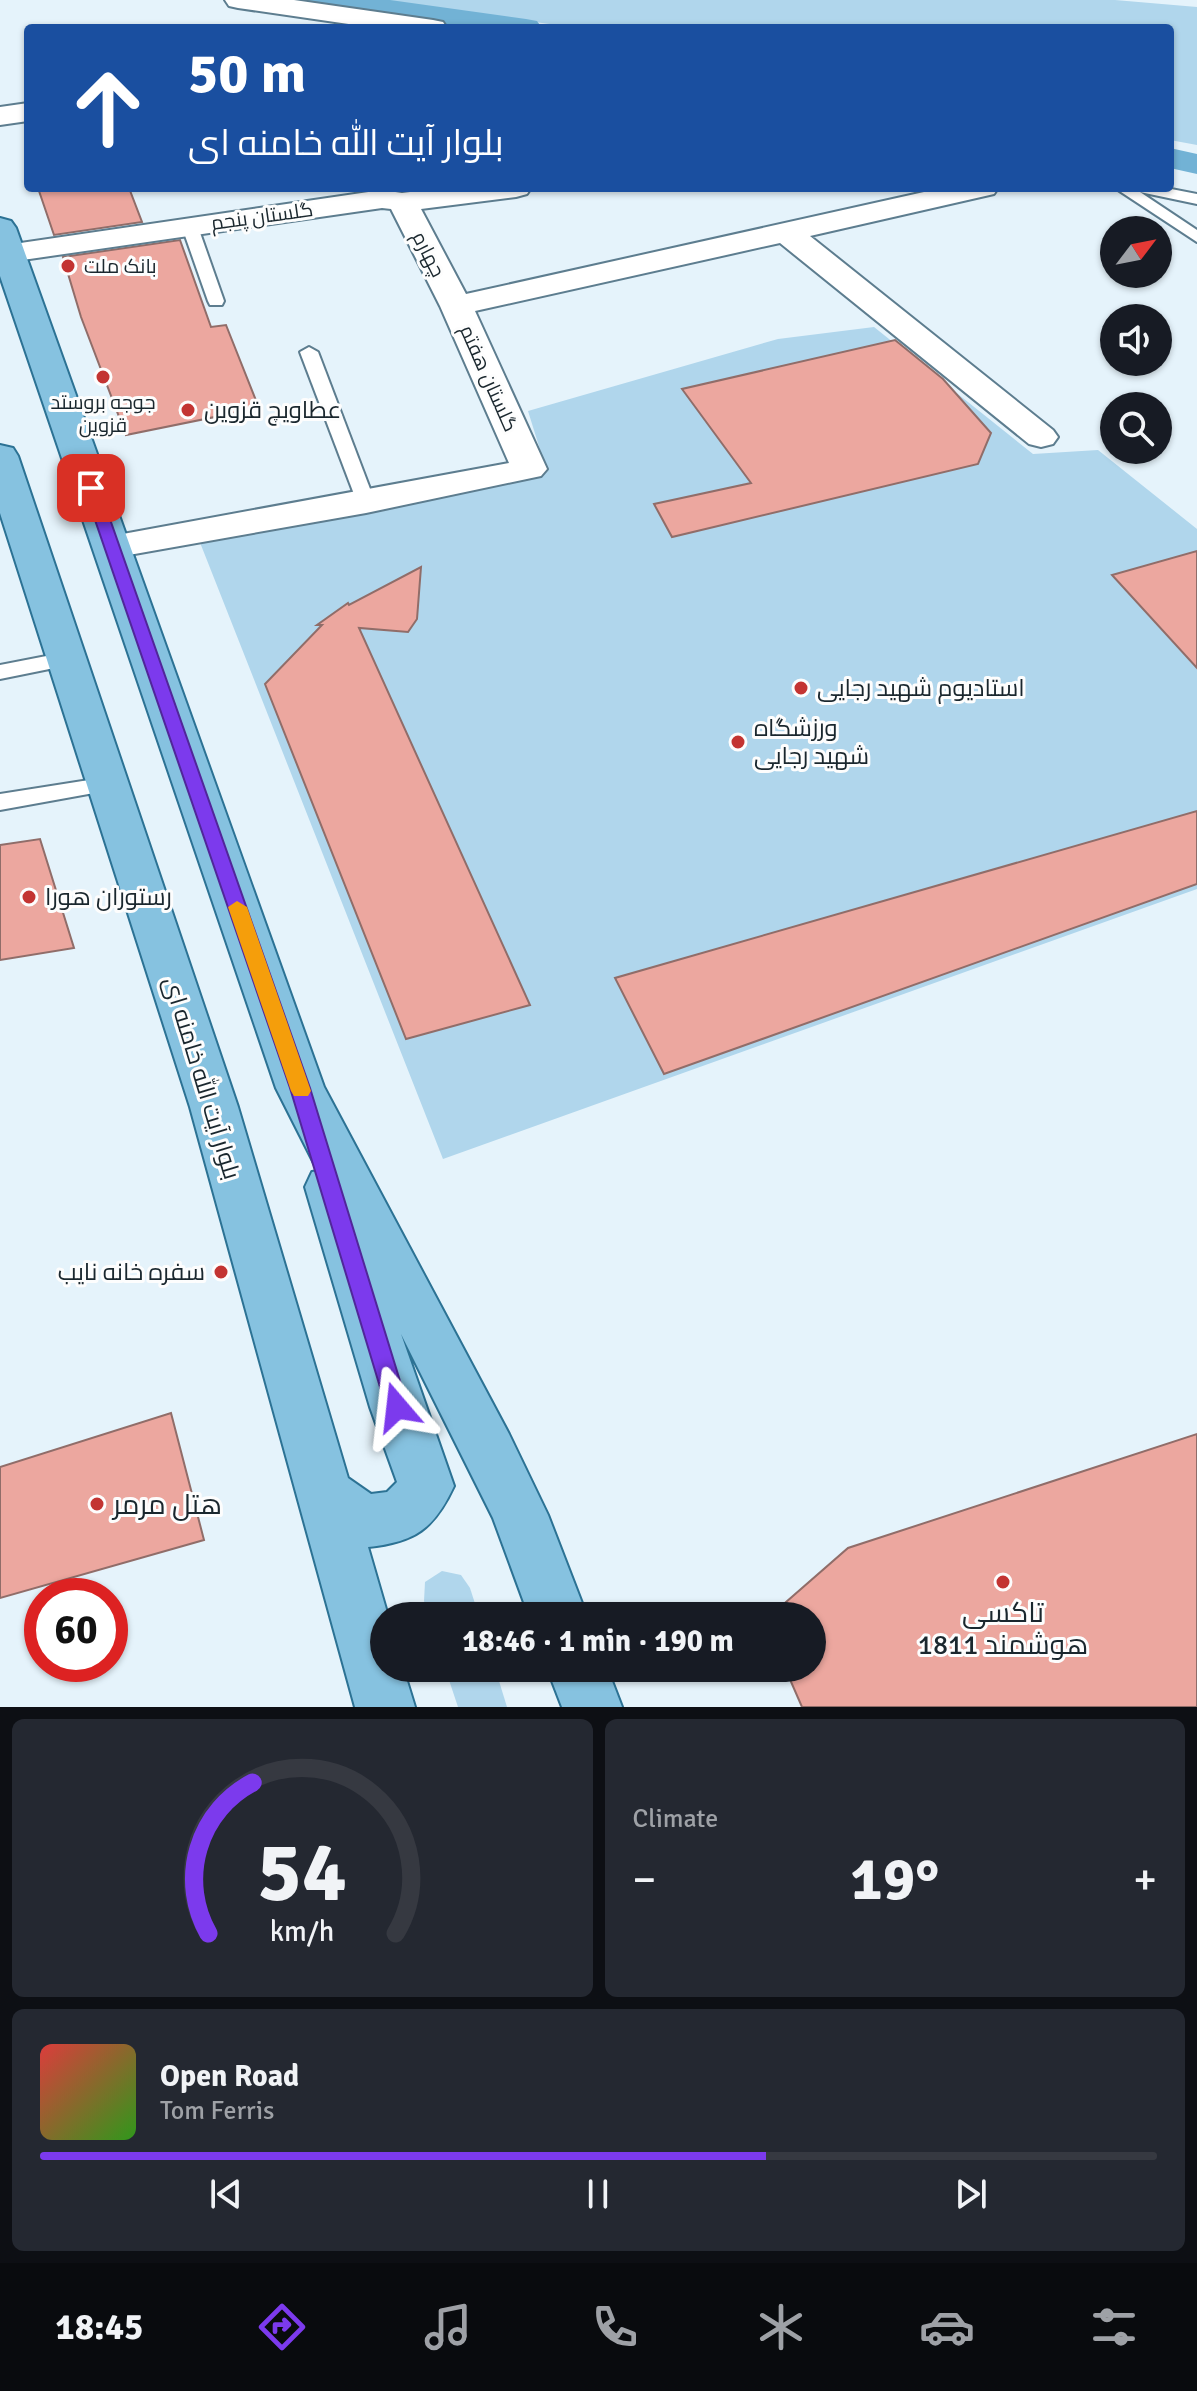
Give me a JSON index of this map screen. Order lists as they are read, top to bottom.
{
  "streets": {
    "main road": ["بلوار آیت الله خامنه ای"],
    "street": ["گلستان پنجم", "چهارم", "گلستان هفتم"]
  },
  "crossings": [
    ["گلستان پنجم", "چهارم"],
    ["چهارم", "گلستان هفتم"]
  ],
  "places": [
    "بانک ملت",
    "جوجه بروستد قزوین",
    "عطاویچ قزوین",
    "استادیوم شهید رجایی",
    "ورزشگاه شهید رجایی",
    "رستوران هورا",
    "سفره خانه نایب",
    "هتل مرمر",
    "تاکسی هوشمند 1811"
  ],
  "north": "top right",
  "page": {
    "turn": ["50 m", "بلوار آیت الله خامنه ای"],
    "limit": "60",
    "trip": "18:46 · 1 min · 190 m",
    "tile": "Climate",
    "heat": ["−", "19°", "+"],
    "song": ["Open Road", "Tom Ferris"],
    "tabs": "18:45",
    "gauge": ["54", "km/h"]
  }
}
